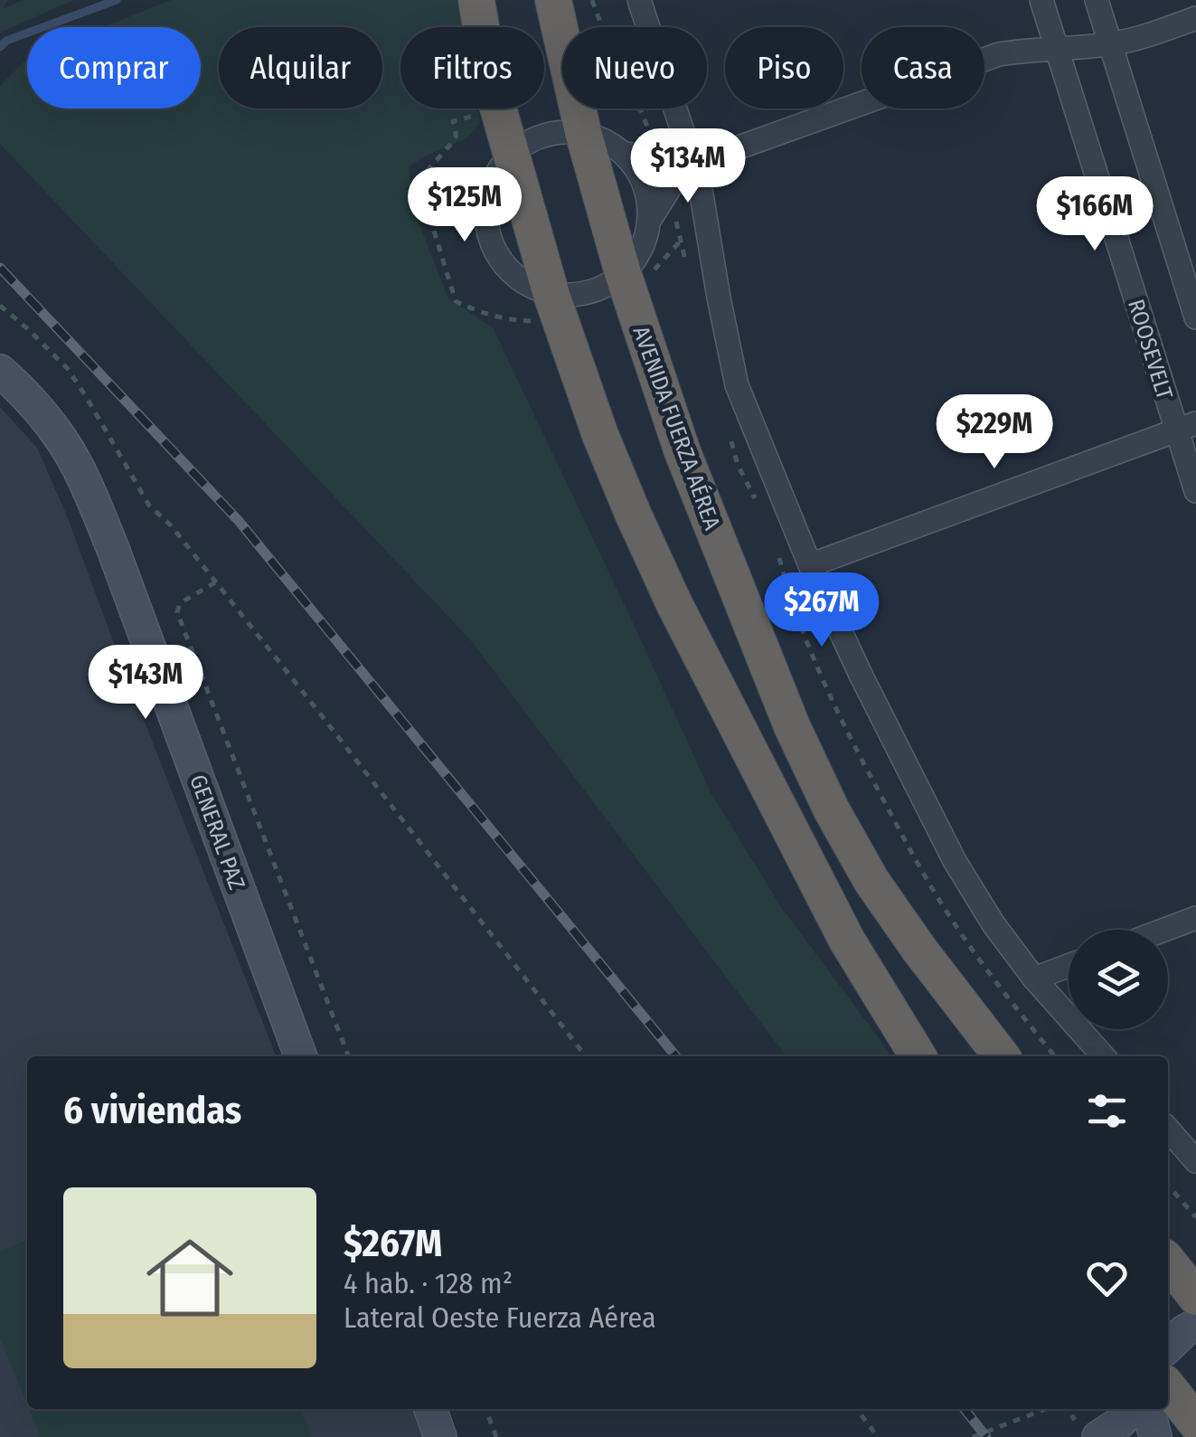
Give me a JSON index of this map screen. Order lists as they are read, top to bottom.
{
  "streets": {
    "highway": ["AVENIDA FUERZA AÉREA"],
    "main road": ["GENERAL PAZ"],
    "street": ["ROOSEVELT"]
  },
  "page": {
    "chip": [
      "Comprar",
      "Alquilar",
      "Filtros",
      "Nuevo",
      "Piso",
      "Casa"
    ],
    "price": [
      "$134M",
      "$125M",
      "$166M",
      "$229M",
      "$267M",
      "$143M"
    ],
    "heading": "6 viviendas",
    "list": [
      {
        "name": "$267M",
        "note": "4 hab. · 128 m² · Lateral Oeste Fuerza Aérea"
      }
    ]
  }
}
